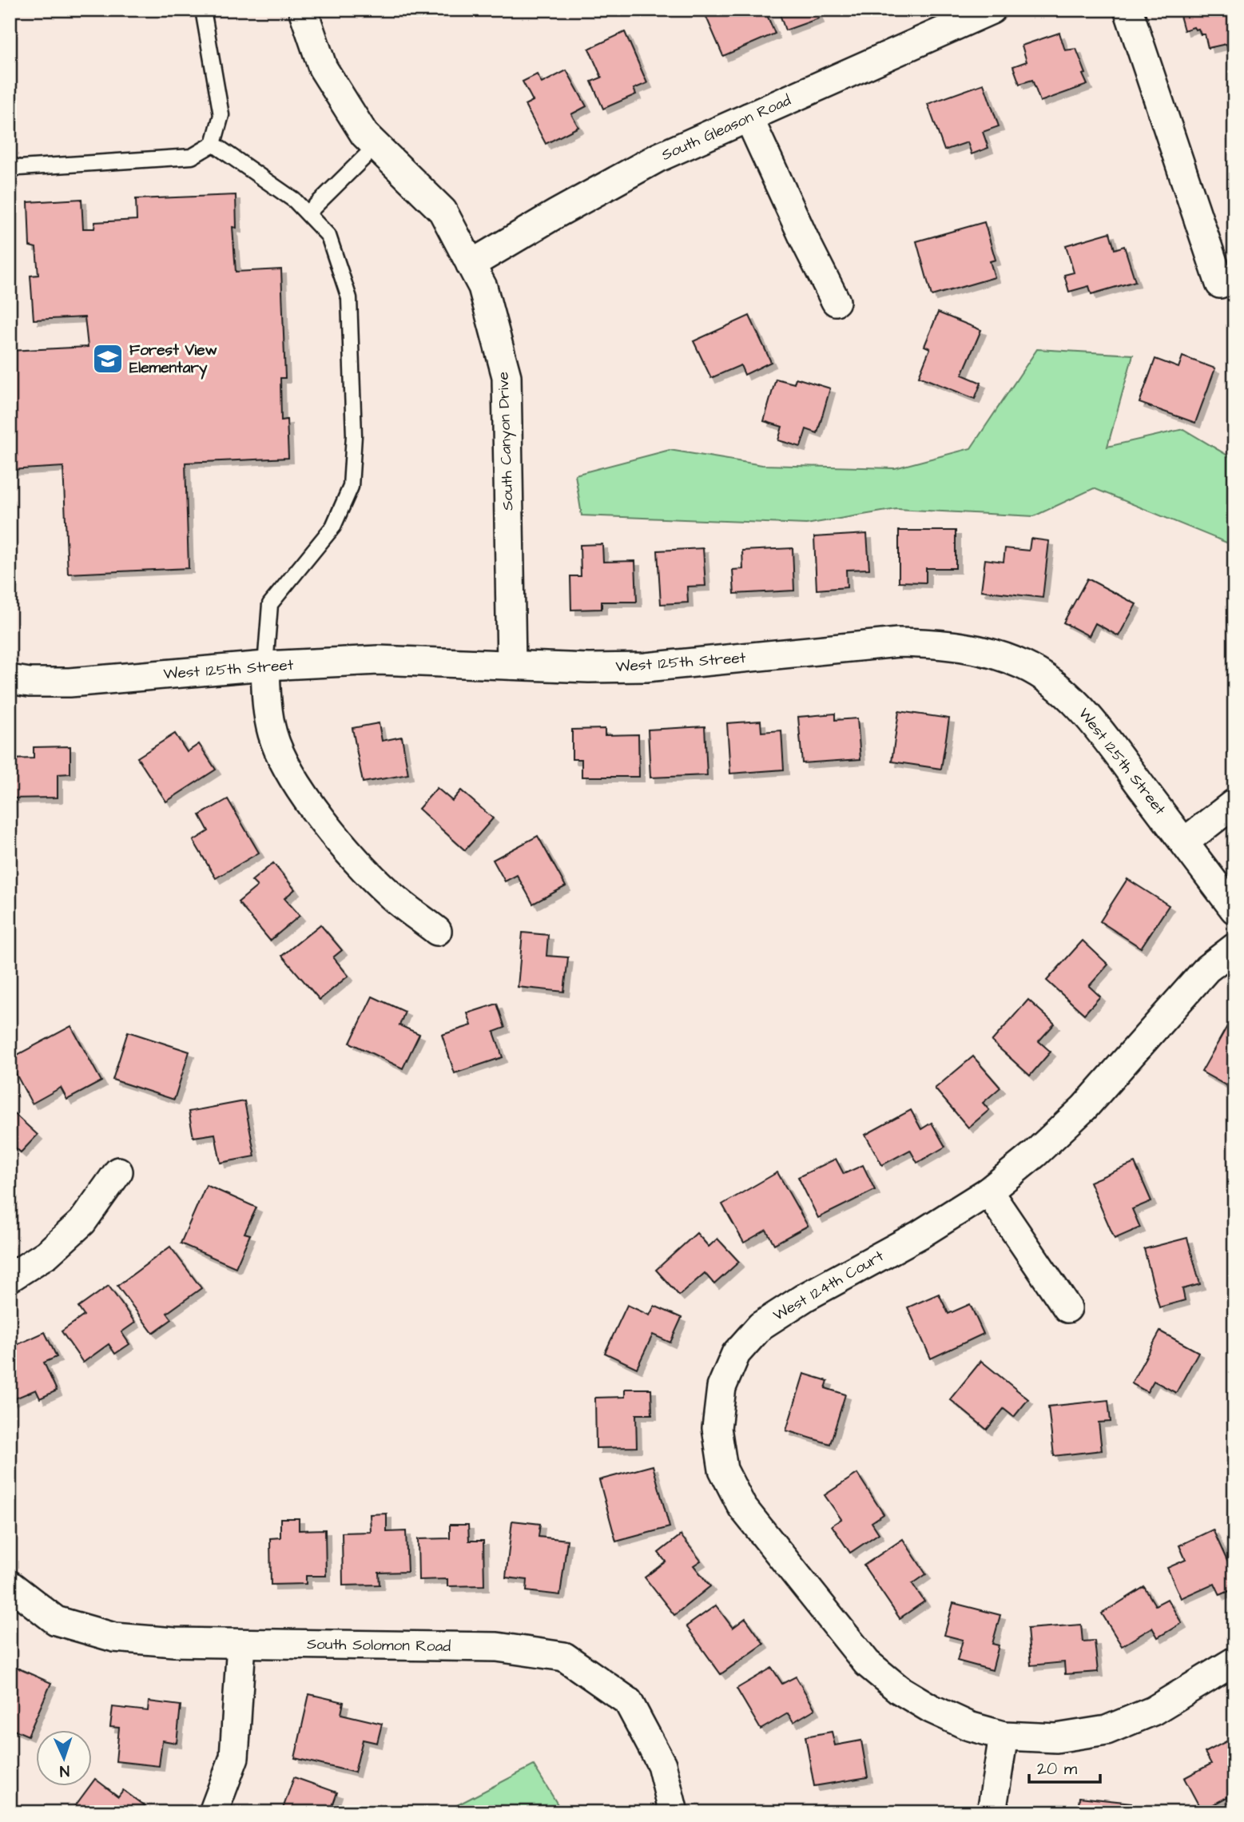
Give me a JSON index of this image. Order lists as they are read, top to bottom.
{
  "streets": {
    "street": [
      "South Gleason Road",
      "South Canyon Drive",
      "West 125th Street",
      "West 124th Court",
      "South Solomon Road"
    ]
  },
  "crossings": [
    ["South Gleason Road", "South Canyon Drive"],
    ["South Canyon Drive", "West 125th Street"]
  ],
  "places": {
    "school or university": ["Forest View Elementary"]
  },
  "scale_bar": "20 m",
  "north": "bottom"
}
